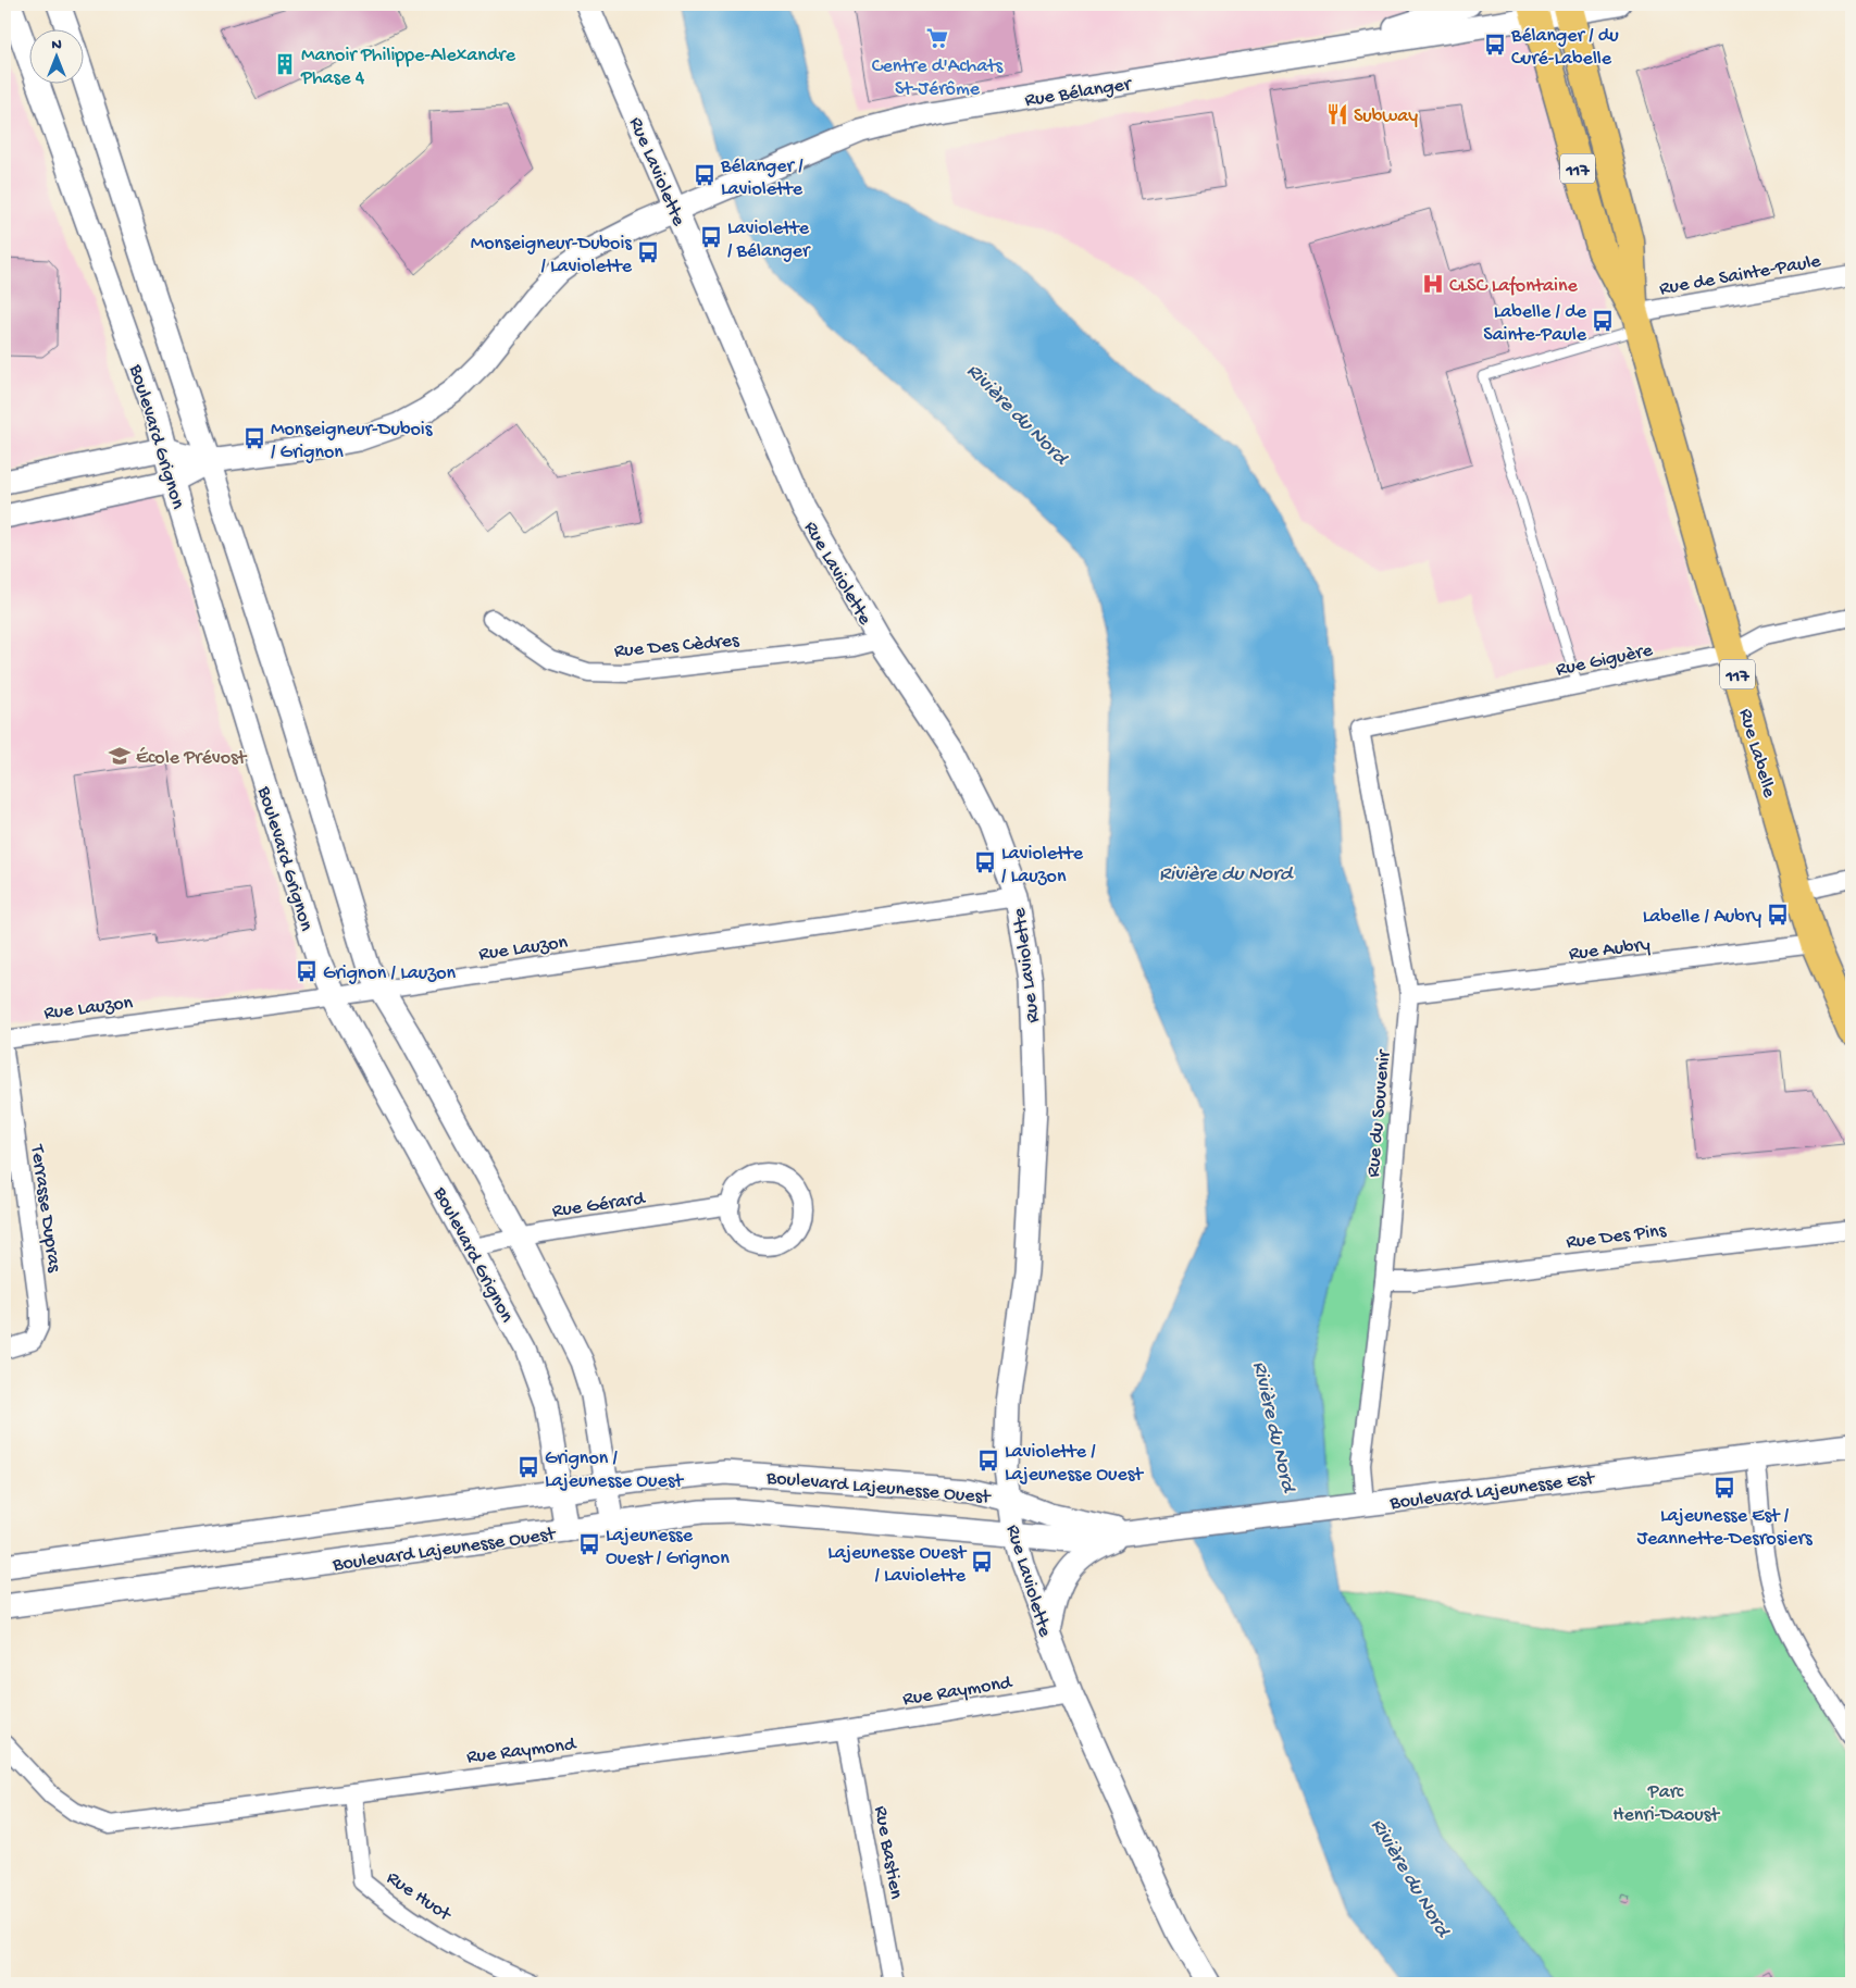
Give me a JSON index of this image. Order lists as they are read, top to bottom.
{
  "streets": {
    "main road": ["117", "Rue Labelle"],
    "street": [
      "Rue Bélanger",
      "Rue Laviolette",
      "Rue de Sainte-Paule",
      "Boulevard Grignon",
      "Rue Des Cèdres",
      "Rue Giguère",
      "Rue Lauzon",
      "Rue Aubry",
      "Rue du Souvenir",
      "Rue Gérard",
      "Terrasse Dupras",
      "Rue Des Pins",
      "Boulevard Lajeunesse Ouest",
      "Boulevard Lajeunesse Est",
      "Rue Raymond",
      "Rue Bastien",
      "Rue Huot"
    ]
  },
  "crossings": [
    ["Rue Bélanger", "Rue Laviolette"],
    ["Rue Bélanger", "Boulevard Grignon"],
    ["Rue Bélanger", "Rue Labelle"],
    ["Rue Laviolette", "Rue Des Cèdres"],
    ["Rue Laviolette", "Rue Lauzon"],
    ["Rue Laviolette", "Boulevard Lajeunesse Ouest"],
    ["Rue Laviolette", "Boulevard Lajeunesse Est"],
    ["Rue Laviolette", "Rue Raymond"],
    ["Rue de Sainte-Paule", "Rue Labelle"],
    ["Boulevard Grignon", "Rue Lauzon"],
    ["Boulevard Grignon", "Rue Gérard"],
    ["Boulevard Grignon", "Boulevard Lajeunesse Ouest"],
    ["Rue Giguère", "Rue Labelle"],
    ["Rue Giguère", "Rue du Souvenir"],
    ["Rue Labelle", "Rue Aubry"],
    ["Rue Aubry", "Rue du Souvenir"],
    ["Rue du Souvenir", "Rue Des Pins"],
    ["Rue du Souvenir", "Boulevard Lajeunesse Est"],
    ["Boulevard Lajeunesse Ouest", "Boulevard Lajeunesse Est"],
    ["Rue Raymond", "Rue Bastien"],
    ["Rue Raymond", "Rue Huot"]
  ],
  "water": ["Rivière du Nord"],
  "parks": ["Parc Henri-Daoust"],
  "places": {
    "supermarket": ["Centre d'Achats St-Jérôme"],
    "bus stop": [
      "Bélanger / du Curé-Labelle",
      "Bélanger / Laviolette",
      "Laviolette / Bélanger",
      "Monseigneur-Dubois / Laviolette",
      "Labelle / de Sainte-Paule",
      "Monseigneur-Dubois / Grignon",
      "Laviolette / Lauzon",
      "Labelle / Aubry",
      "Grignon / Lauzon",
      "Laviolette / Lajeunesse Ouest",
      "Grignon / Lajeunesse Ouest",
      "Lajeunesse Est / Jeannette-Desrosiers",
      "Lajeunesse Ouest / Grignon",
      "Lajeunesse Ouest / Laviolette"
    ],
    "building": ["Manoir Philippe-Alexandre Phase 4"],
    "restaurant": ["Subway"],
    "hospital": ["CLSC Lafontaine"],
    "school or university": ["École Prévost"]
  },
  "north": "top"
}
